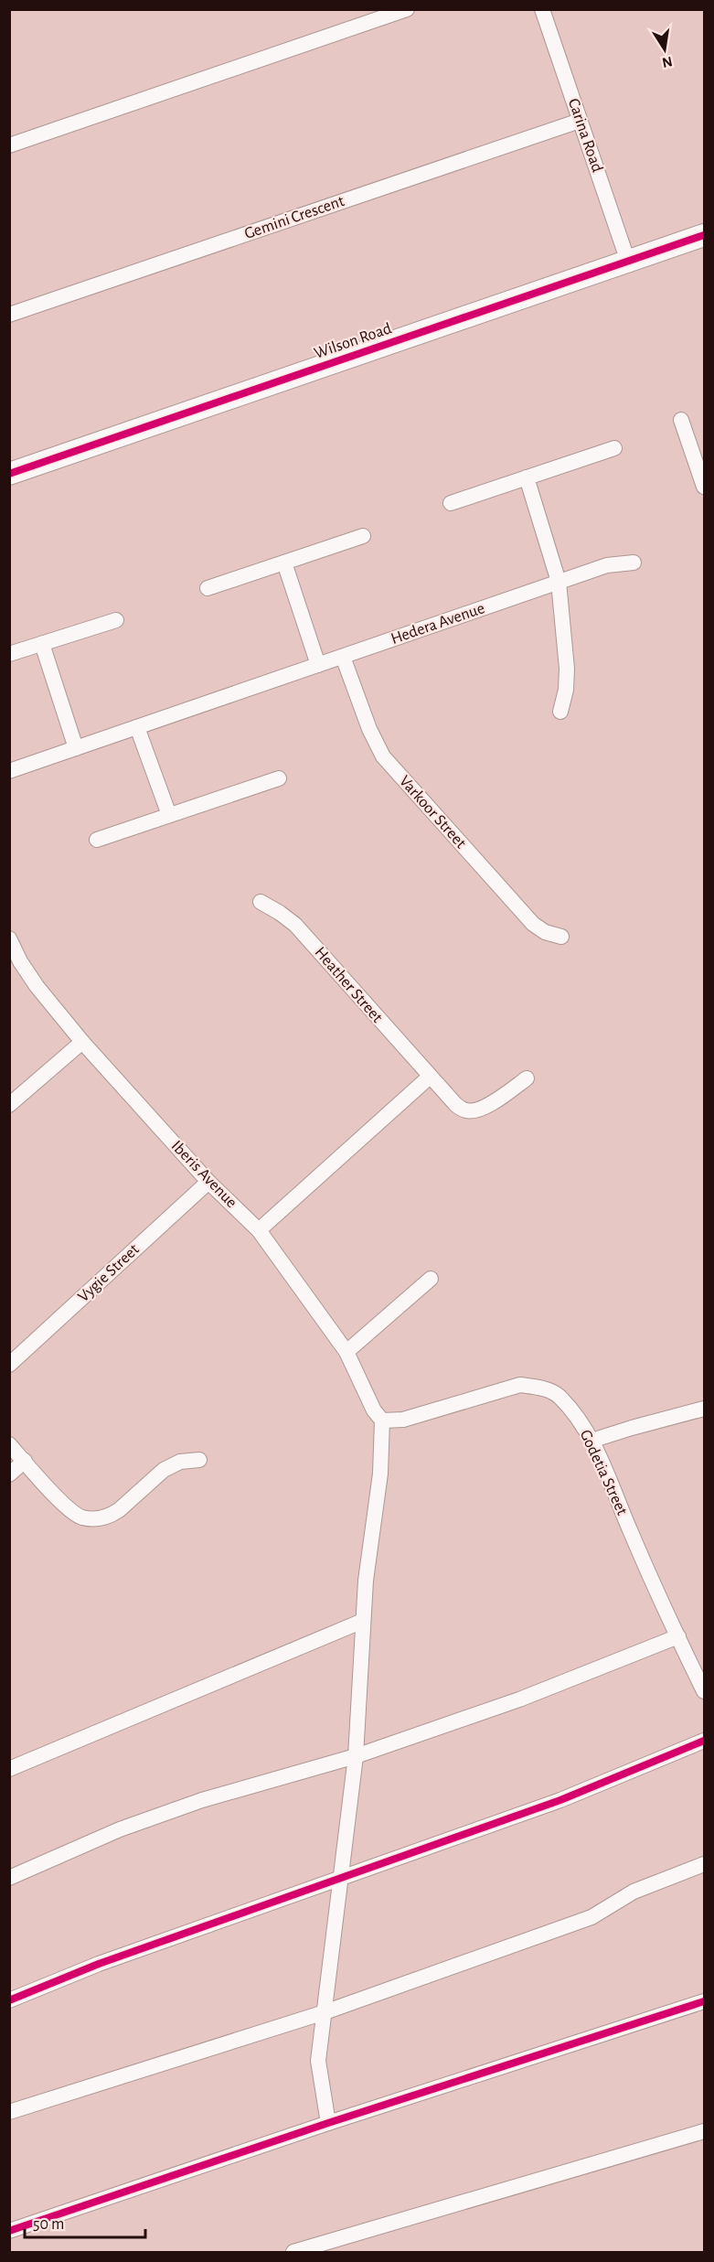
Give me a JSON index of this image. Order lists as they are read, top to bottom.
{
  "streets": {
    "street": [
      "Carina Road",
      "Gemini Crescent",
      "Wilson Road",
      "Hedera Avenue",
      "Varkoor Street",
      "Heather Street",
      "Iberis Avenue",
      "Vygie Street",
      "Godetia Street"
    ]
  },
  "crossings": [
    ["Carina Road", "Gemini Crescent"],
    ["Carina Road", "Wilson Road"],
    ["Hedera Avenue", "Varkoor Street"],
    ["Iberis Avenue", "Vygie Street"],
    ["Iberis Avenue", "Godetia Street"]
  ],
  "scale_bar": "50 m",
  "north": "bottom"
}
